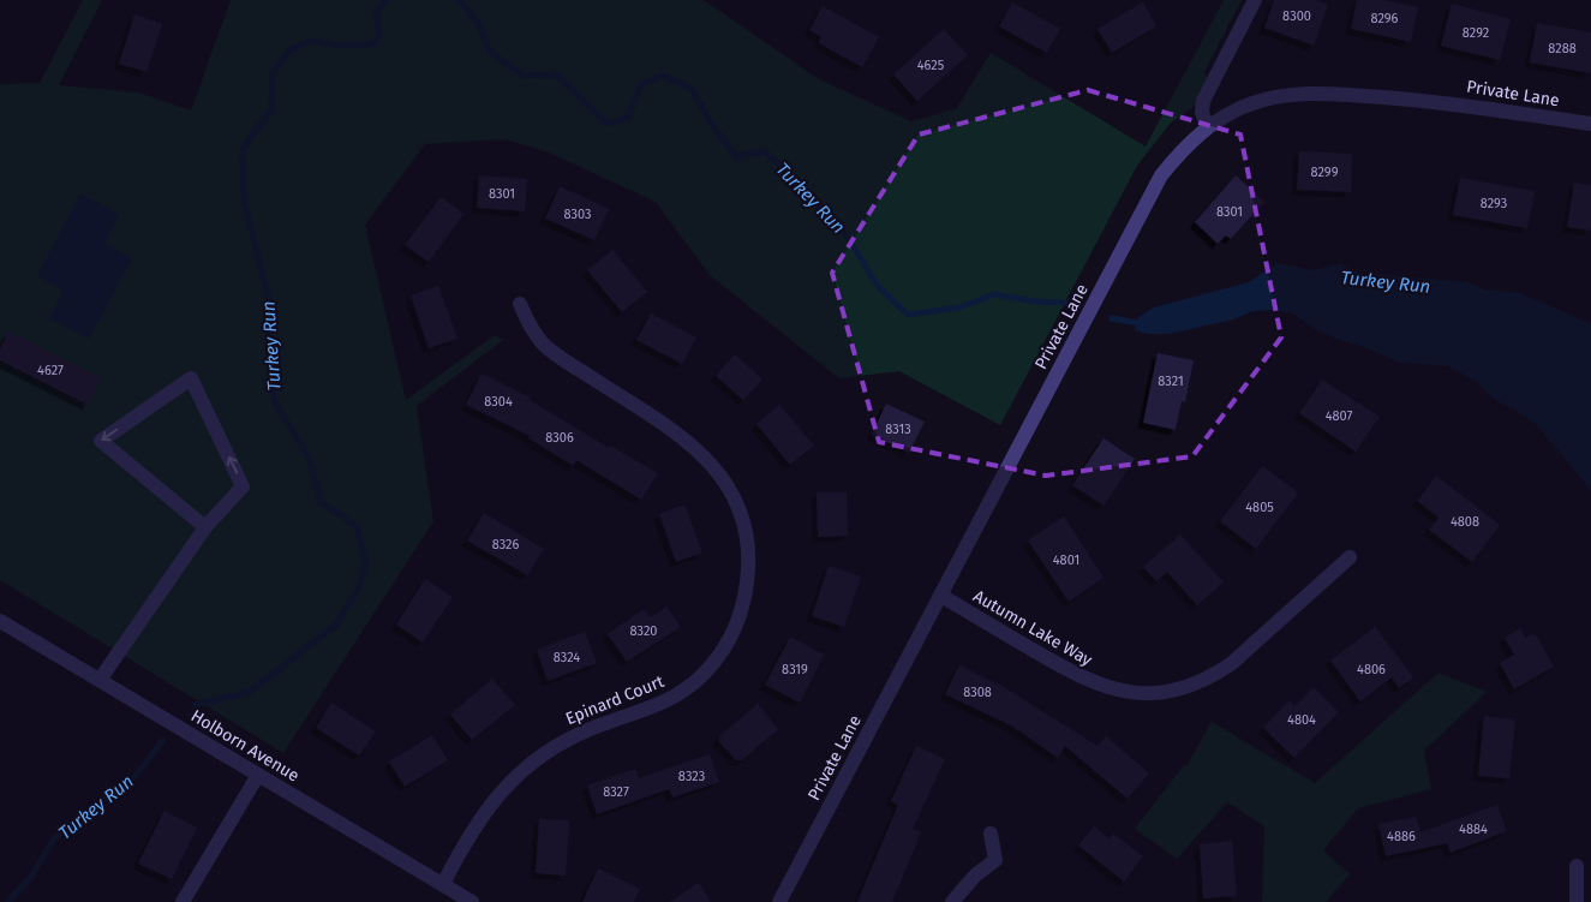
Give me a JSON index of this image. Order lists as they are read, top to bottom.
{
  "streets": {
    "street": [
      "Private Lane",
      "Autumn Lake Way",
      "Epinard Court",
      "Holborn Avenue"
    ]
  },
  "crossings": [
    ["Private Lane", "Autumn Lake Way"],
    ["Epinard Court", "Holborn Avenue"]
  ],
  "water": ["Turkey Run"],
  "house_numbers": [
    "8300",
    "8296",
    "8292",
    "8288",
    "4625",
    "8299",
    "8301",
    "8293",
    "8301",
    "8303",
    "4627",
    "8321",
    "8304",
    "4807",
    "8313",
    "8306",
    "4805",
    "4808",
    "8326",
    "4801",
    "8320",
    "8324",
    "8319",
    "4806",
    "8308",
    "4804",
    "8323",
    "8327",
    "4884",
    "4886"
  ]
}
